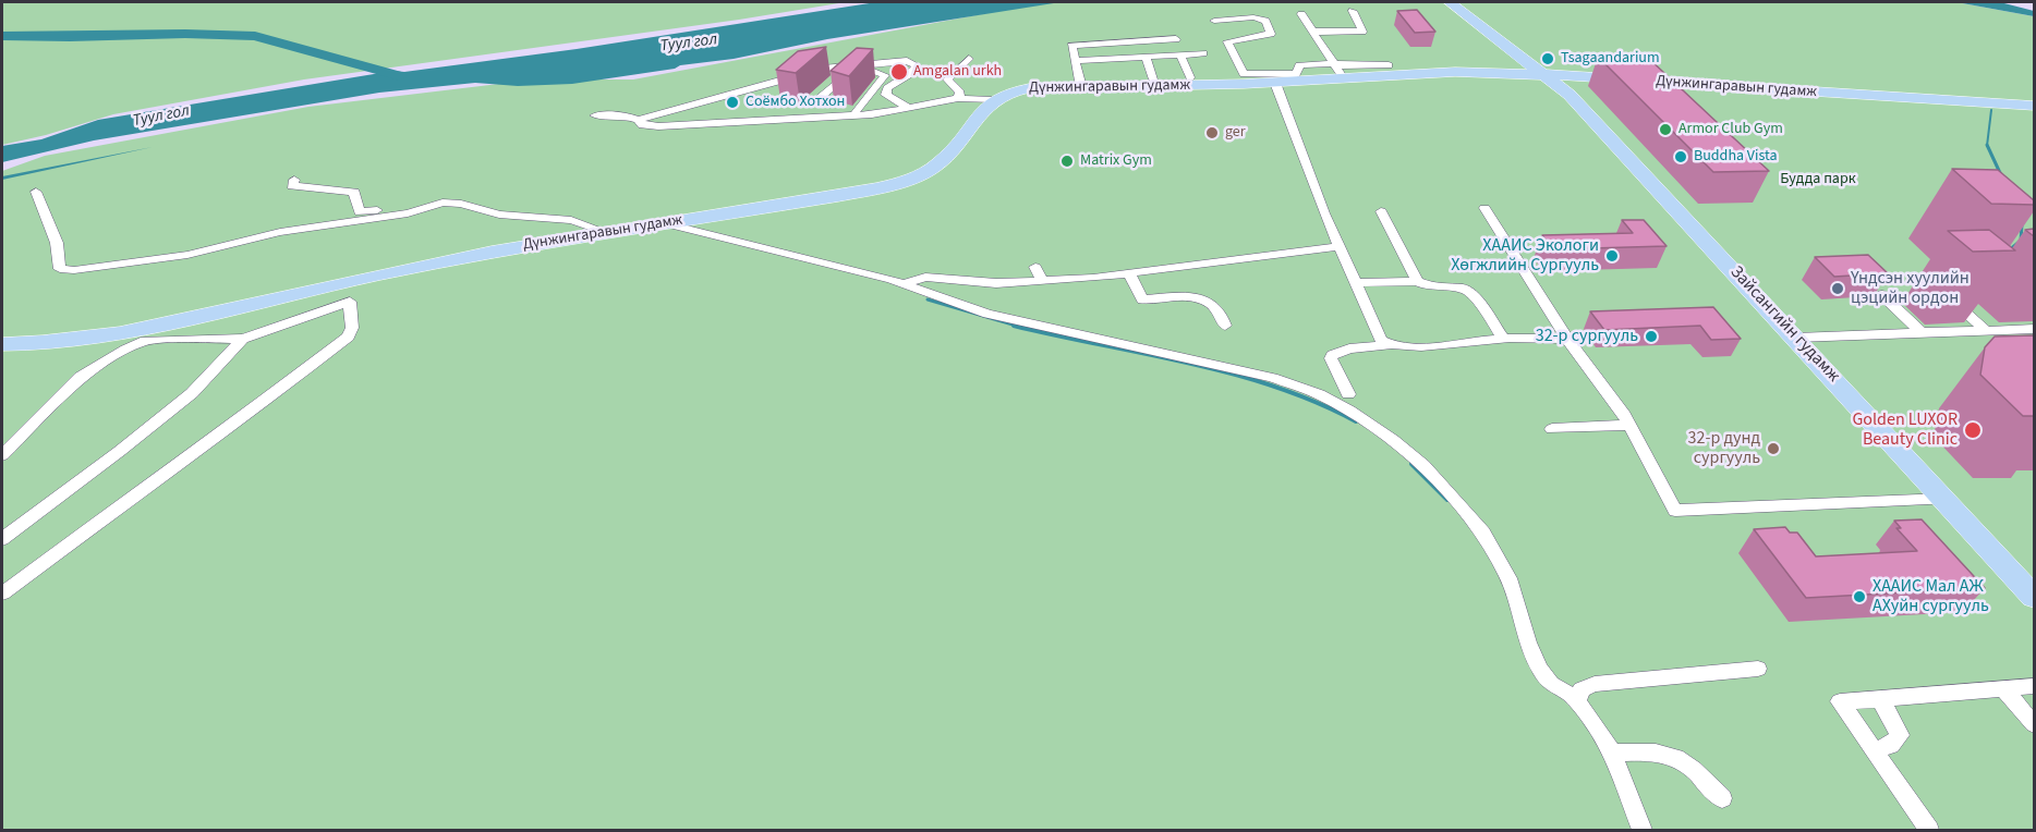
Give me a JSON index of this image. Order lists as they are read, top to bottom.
{
  "streets": {
    "main road": ["Дүнжингаравын гудамж", "Зайсангийн гудамж"]
  },
  "crossings": [
    ["Дүнжингаравын гудамж", "Зайсангийн гудамж"]
  ],
  "water": ["Туул гол"],
  "parks": ["Будда парк"],
  "places": [
    "Tsagaandarium",
    "Amgalan urkh",
    "Соёмбо Хотхон",
    "Armor Club Gym",
    "ger",
    "Buddha Vista",
    "Matrix Gym",
    "ХААИС Экологи Хөгжлийн Сургууль",
    "Үндсэн хуулийн цэцийн ордон",
    "32-р сургууль",
    "Golden LUXOR Beauty Clinic",
    "32-р дунд сургууль",
    "ХААИС Мал АЖ АХуйн сургууль"
  ]
}
